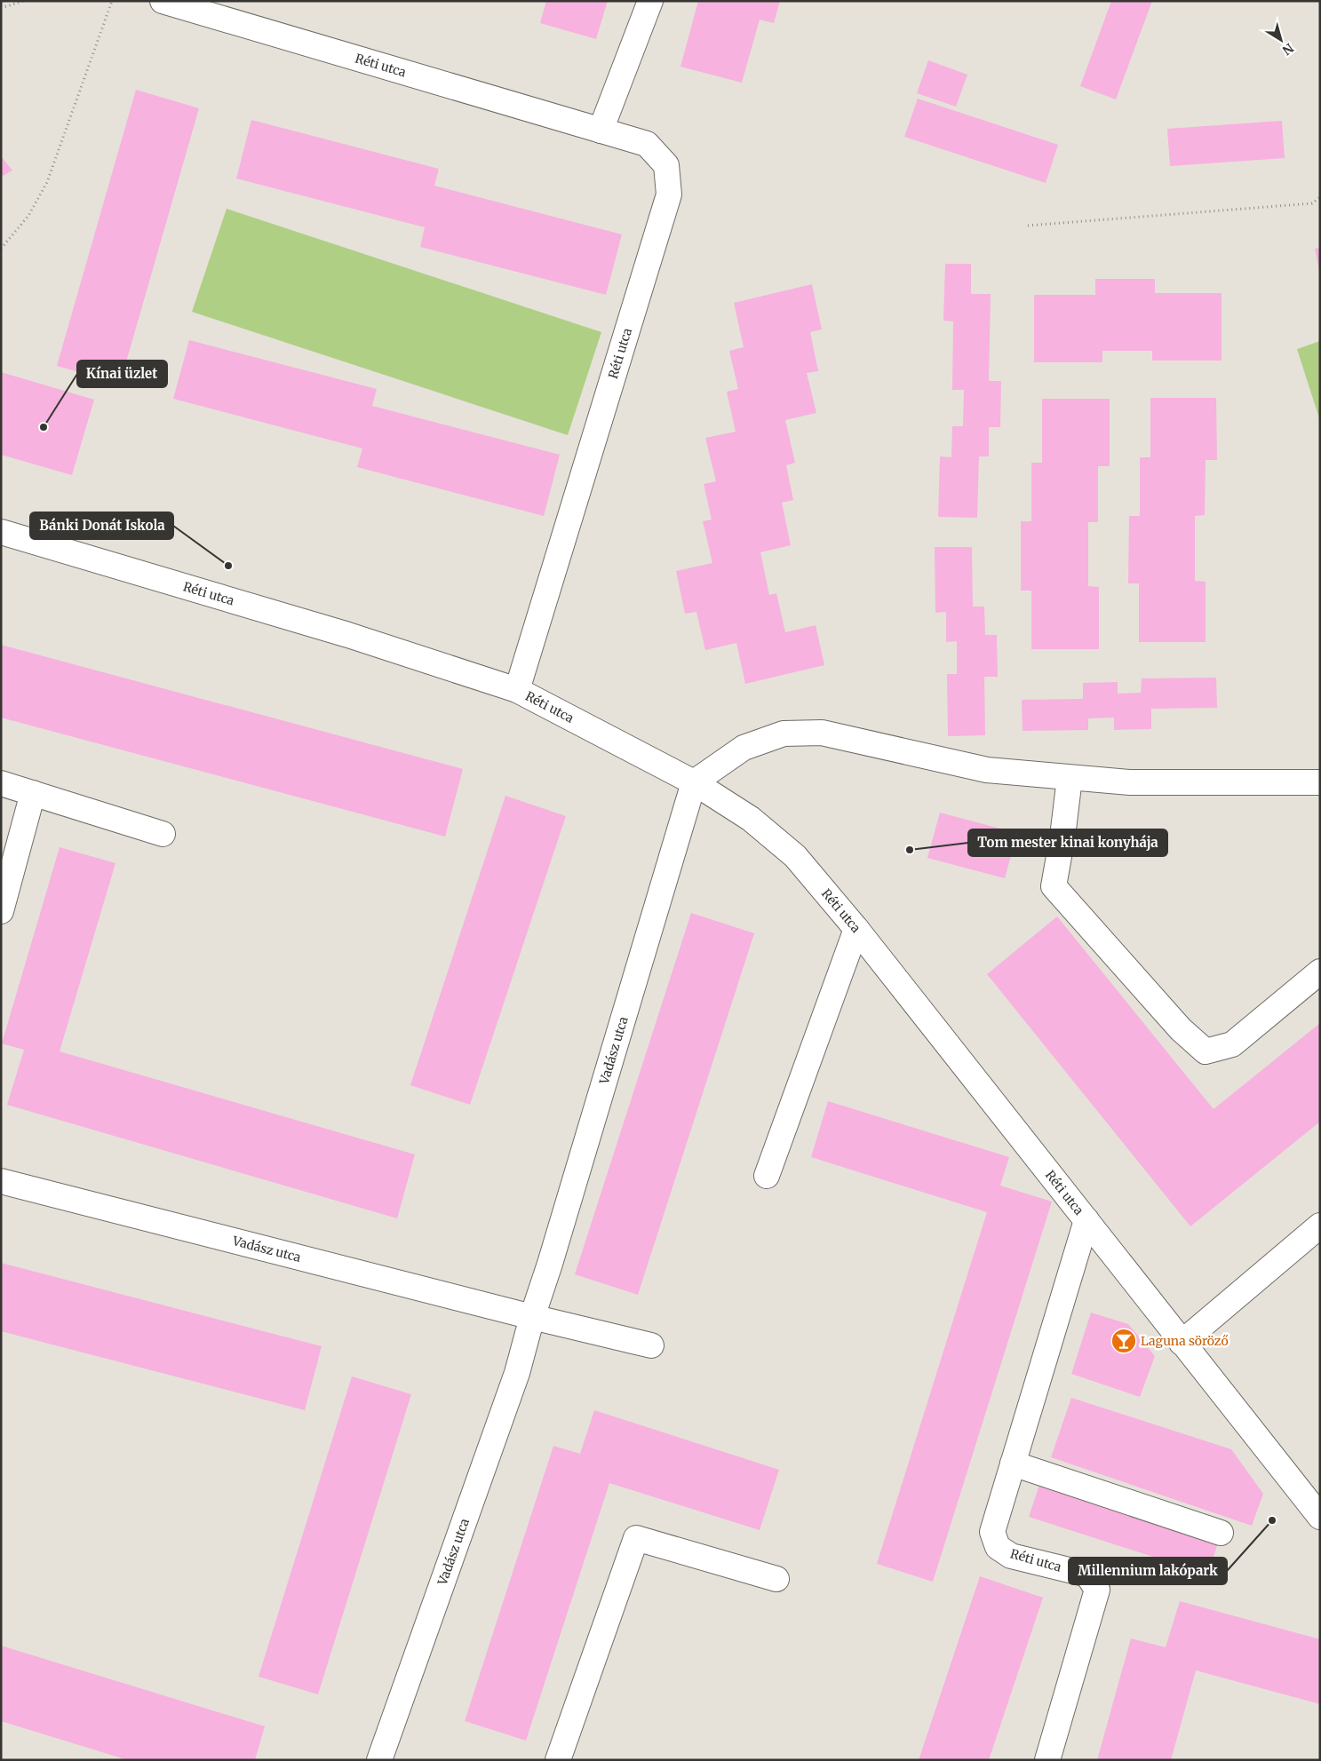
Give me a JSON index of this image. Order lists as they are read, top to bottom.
{
  "streets": {
    "street": ["Réti utca", "Vadász utca"]
  },
  "crossings": [
    ["Réti utca", "Vadász utca"]
  ],
  "places": {
    "other": [
      "Kínai üzlet",
      "Bánki Donát Iskola",
      "Tom mester kinai konyhája",
      "Millennium lakópark"
    ],
    "bar": ["Laguna söröző"]
  },
  "north": "bottom right"
}
